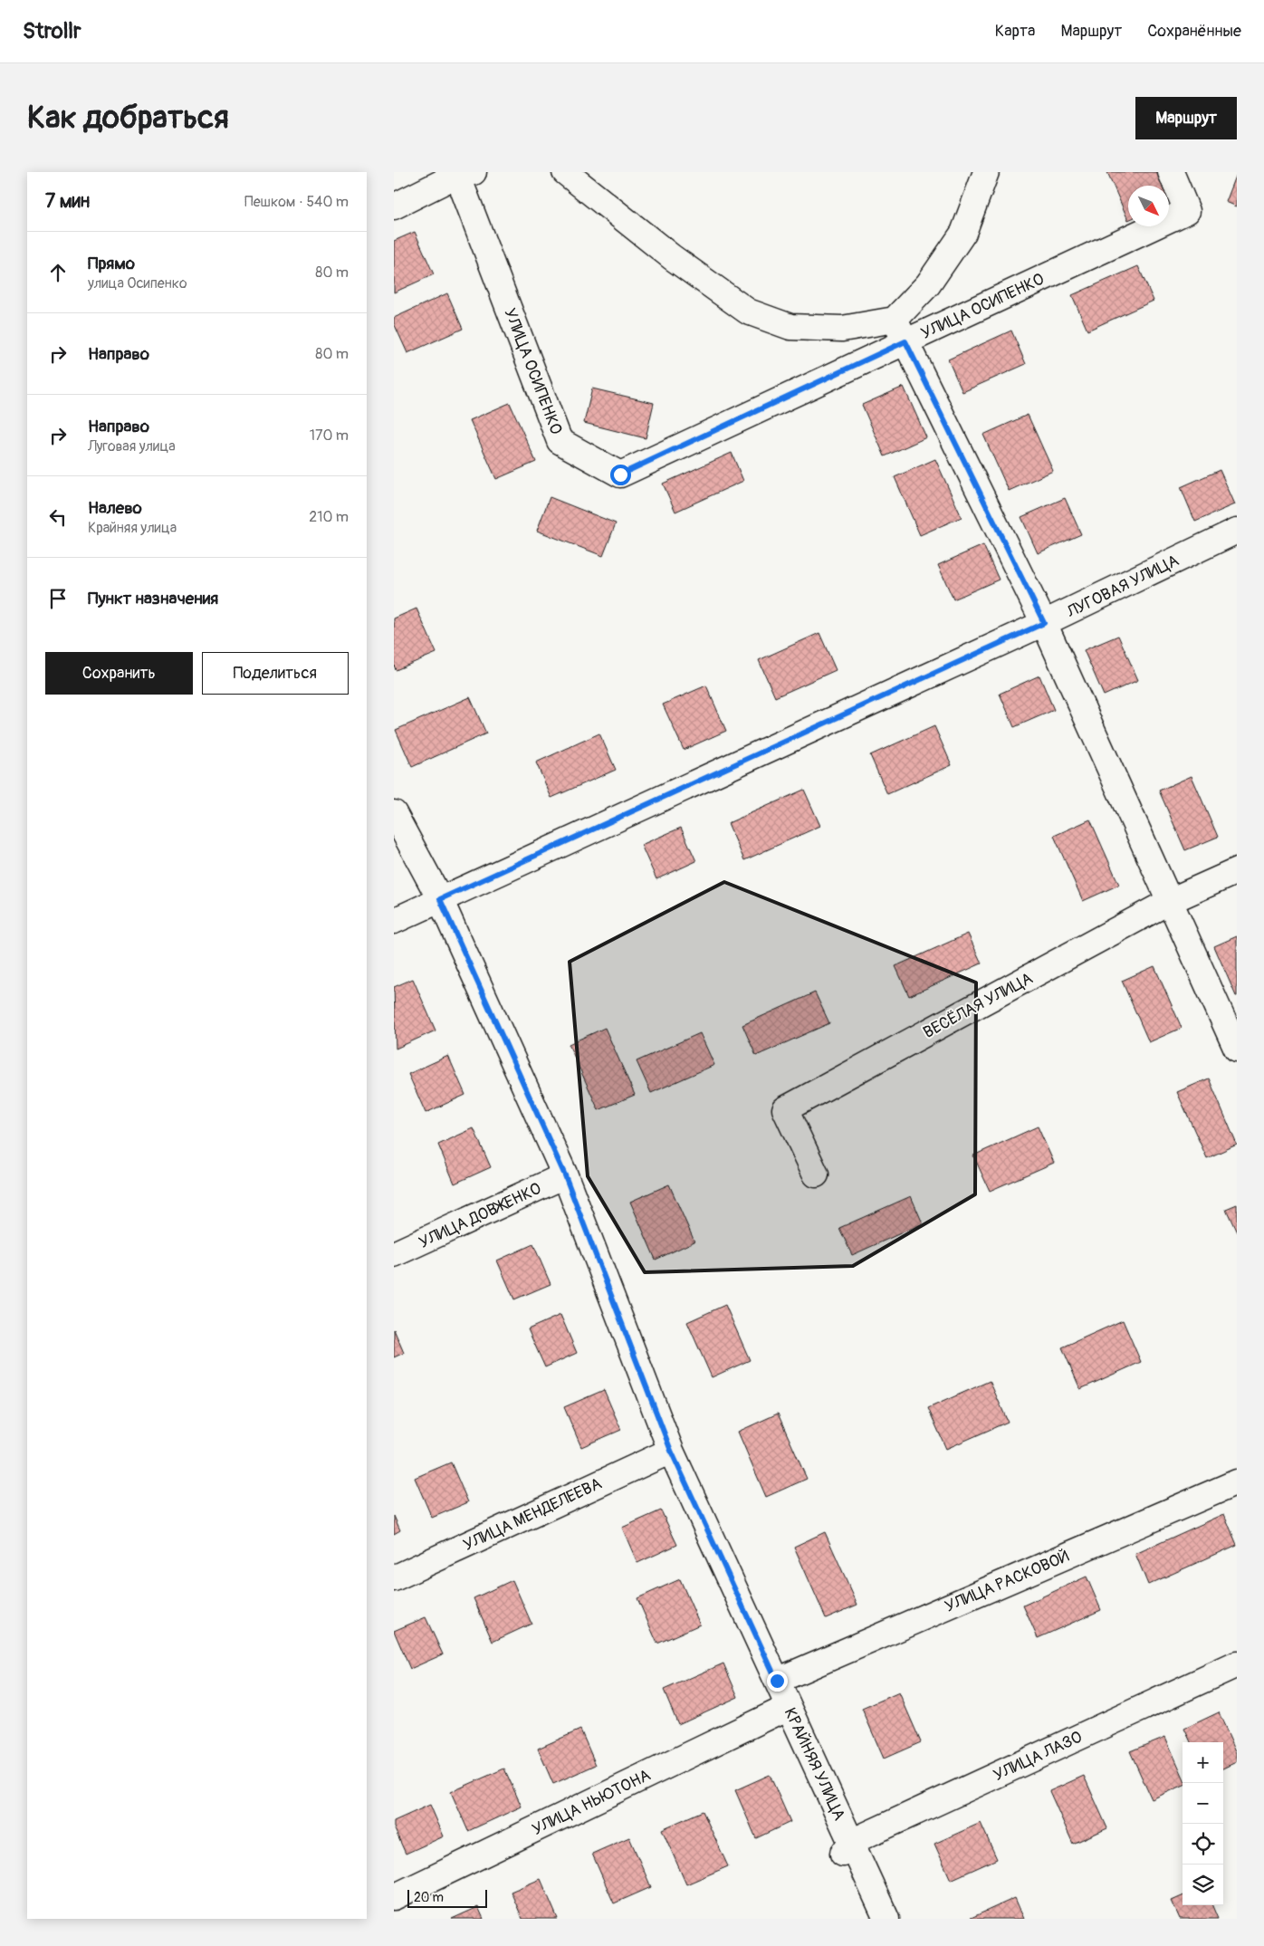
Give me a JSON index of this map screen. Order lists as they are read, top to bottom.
{
  "streets": {
    "street": [
      "УЛИЦА ОСИПЕНКО",
      "ЛУГОВАЯ УЛИЦА",
      "ВЕСЁЛАЯ УЛИЦА",
      "УЛИЦА ДОВЖЕНКО",
      "УЛИЦА МЕНДЕЛЕЕВА",
      "УЛИЦА РАСКОВОЙ",
      "УЛИЦА ЛАЗО",
      "КРАЙНЯЯ УЛИЦА",
      "УЛИЦА НЬЮТОНА"
    ]
  },
  "crossings": [
    ["ЛУГОВАЯ УЛИЦА", "КРАЙНЯЯ УЛИЦА"],
    ["УЛИЦА ДОВЖЕНКО", "КРАЙНЯЯ УЛИЦА"],
    ["УЛИЦА МЕНДЕЛЕЕВА", "КРАЙНЯЯ УЛИЦА"],
    ["УЛИЦА РАСКОВОЙ", "КРАЙНЯЯ УЛИЦА"],
    ["УЛИЦА ЛАЗО", "КРАЙНЯЯ УЛИЦА"],
    ["КРАЙНЯЯ УЛИЦА", "УЛИЦА НЬЮТОНА"]
  ],
  "scale_bar": "20 m",
  "north": "bottom right",
  "page": {
    "header": "Strollr",
    "nav": ["Карта", "Маршрут", "Сохранённые"],
    "buttons": [
      "Маршрут",
      ["Сохранить", "Поделиться"]
    ],
    "title": "Как добраться",
    "heading": ["7 мин", "Пешком · 540 m"],
    "list": [
      ["Прямо", "улица Осипенко", "80 m"],
      ["Направо", "80 m"],
      ["Направо", "Луговая улица", "170 m"],
      ["Налево", "Крайняя улица", "210 m"],
      "Пункт назначения"
    ],
    "map_buttons": ["+", "−"],
    "scale": "20 m"
  }
}
